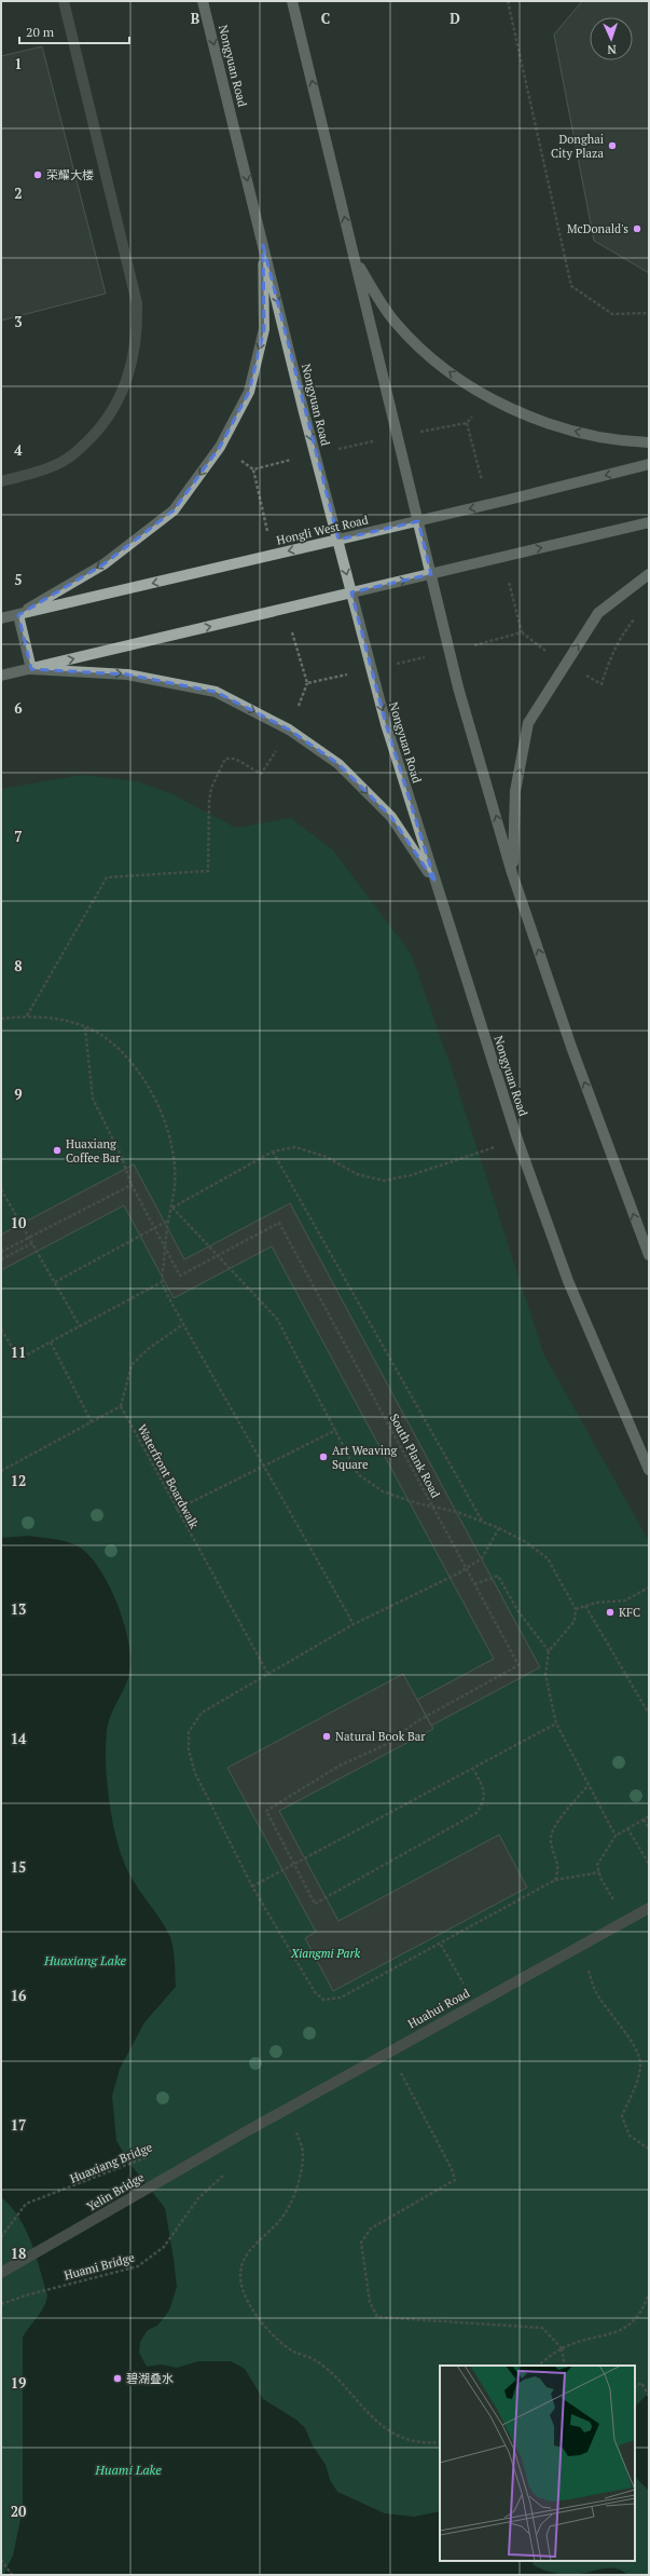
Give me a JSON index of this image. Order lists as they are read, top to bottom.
{
  "streets": {
    "main road": ["Nongyuan Road", "Hongli West Road"],
    "street": ["Huahui Road", "Yelin Bridge"],
    "path": [
      "South Plank Road",
      "Waterfront Boardwalk",
      "Huaxiang Bridge",
      "Huami Bridge"
    ]
  },
  "crossings": [
    ["Nongyuan Road", "Hongli West Road"],
    ["Huahui Road", "Yelin Bridge"],
    ["Huahui Road", "Huami Bridge"],
    ["Yelin Bridge", "Huami Bridge"]
  ],
  "water": ["Huaxiang Lake", "Huami Lake"],
  "parks": ["Xiangmi Park"],
  "places": [
    "Donghai City Plaza",
    "荣耀大楼",
    "McDonald's",
    "Huaxiang Coffee Bar",
    "Art Weaving Square",
    "KFC",
    "Natural Book Bar",
    "碧湖叠水"
  ],
  "scale_bar": "20 m",
  "north": "bottom",
  "grid": {
    "columns": ["B", "C", "D"],
    "rows": [
      "1",
      "2",
      "3",
      "4",
      "5",
      "6",
      "7",
      "8",
      "9",
      "10",
      "11",
      "12",
      "13",
      "14",
      "15",
      "16",
      "17",
      "18",
      "19",
      "20"
    ]
  }
}
